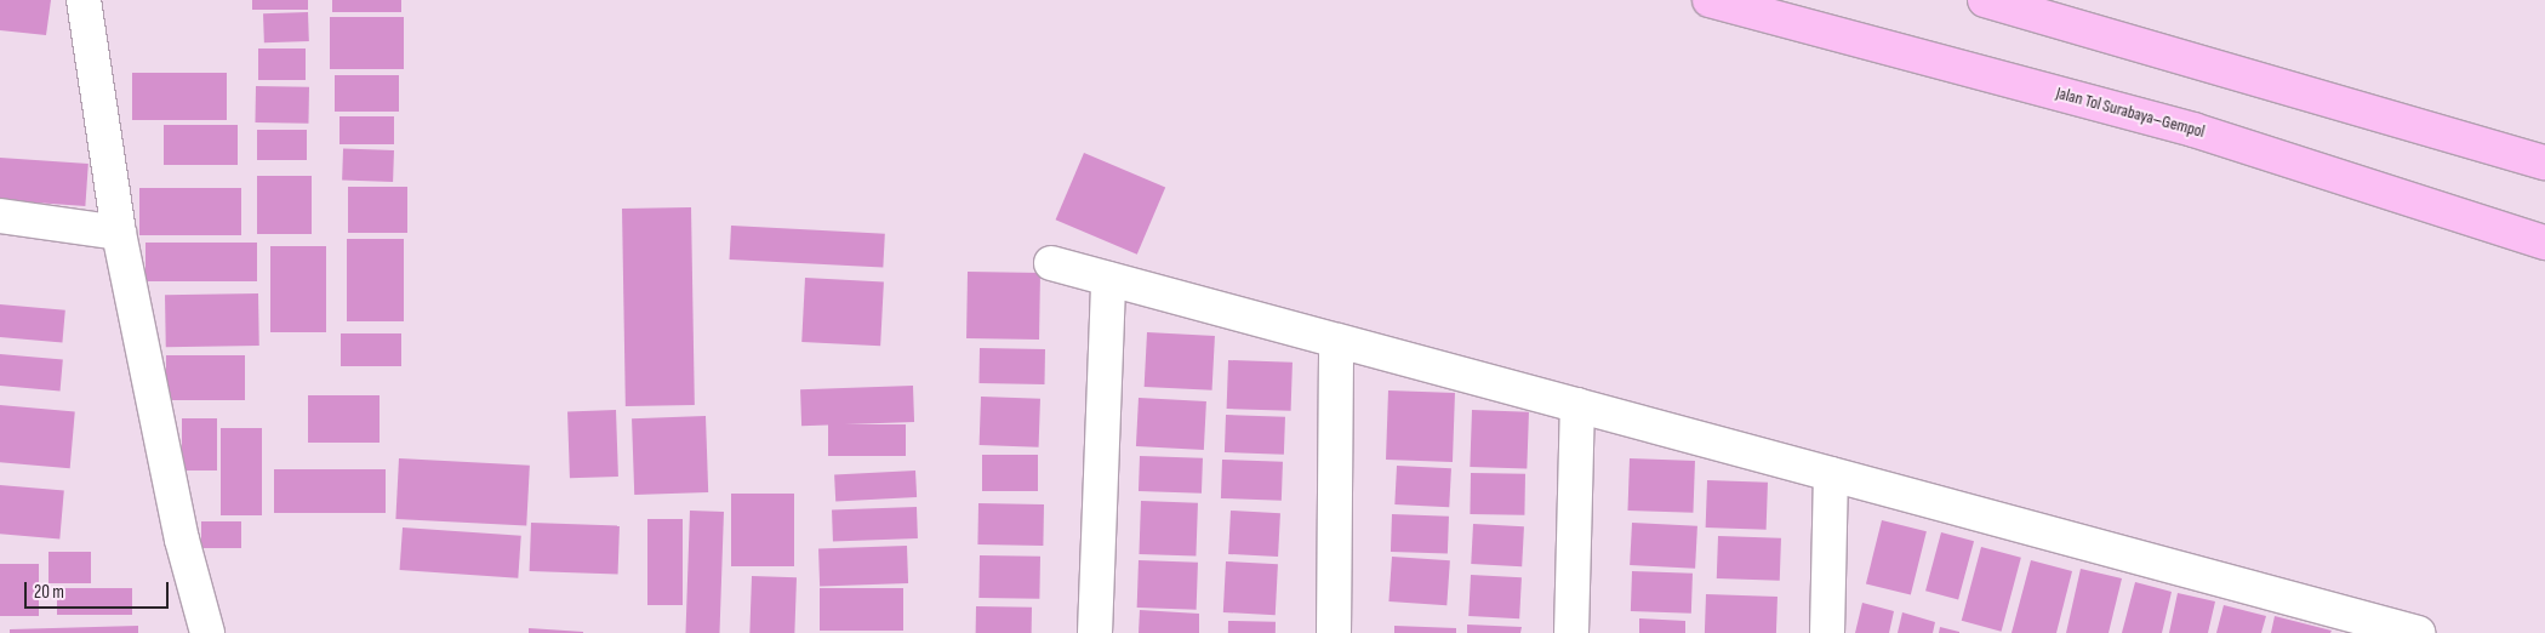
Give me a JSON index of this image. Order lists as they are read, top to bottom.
{
  "streets": {
    "highway": ["Jalan Tol Surabaya–Gempol"]
  },
  "scale_bar": "20 m"
}
